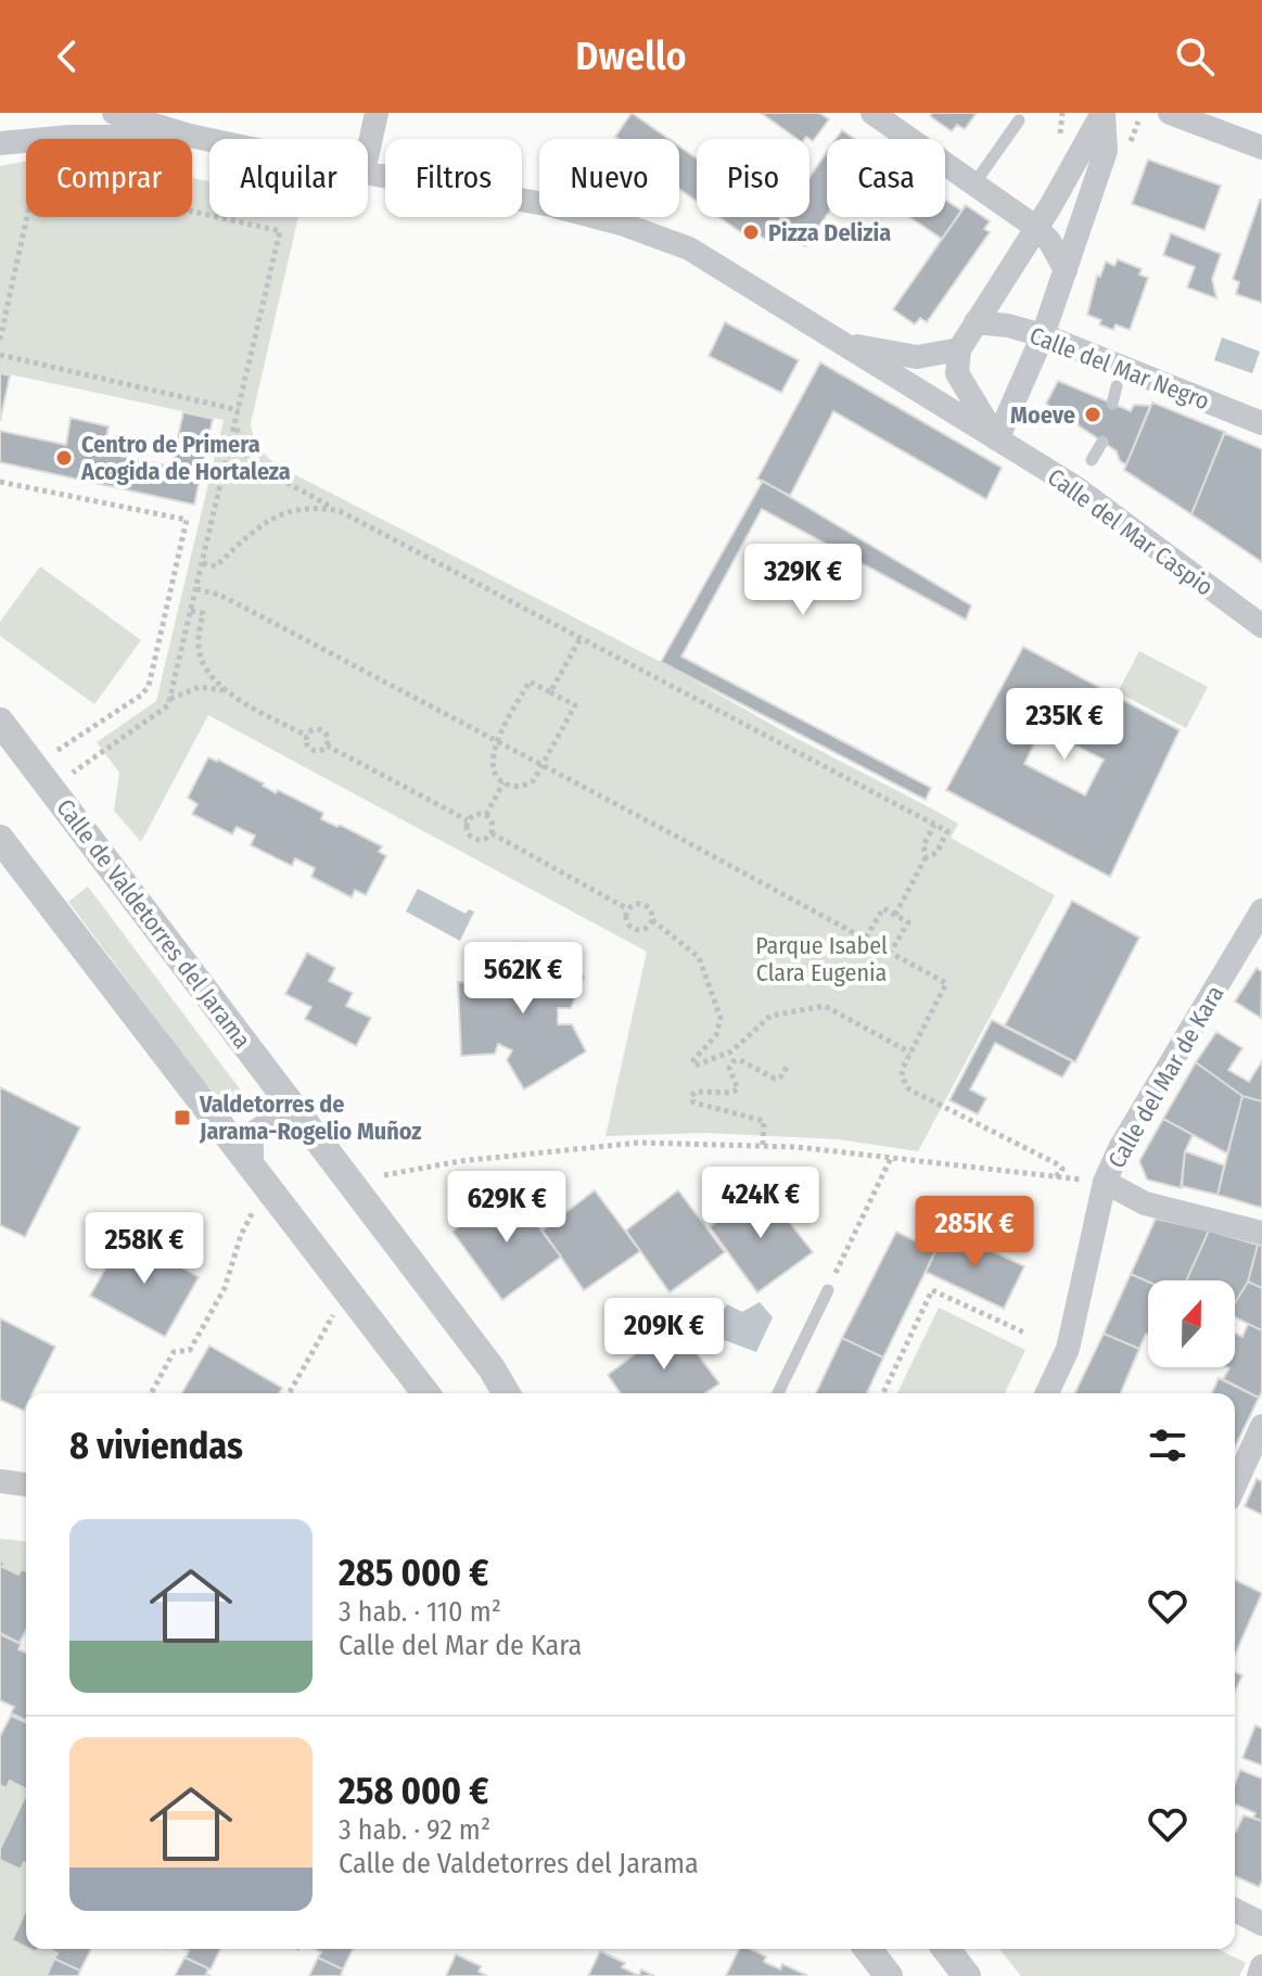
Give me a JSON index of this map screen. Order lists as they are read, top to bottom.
{
  "streets": {
    "street": [
      "Calle del Mar Negro",
      "Calle del Mar Caspio",
      "Calle de Valdetorres del Jarama",
      "Calle del Mar de Kara"
    ]
  },
  "parks": ["Parque Isabel Clara Eugenia"],
  "places": {
    "other": ["Pizza Delizia", "Moeve", "Centro de Primera Acogida de Hortaleza"],
    "transit": ["Valdetorres de Jarama-Rogelio Muñoz"]
  },
  "north": "top",
  "page": {
    "header": "Dwello",
    "chip": [
      "Comprar",
      "Alquilar",
      "Filtros",
      "Nuevo",
      "Piso",
      "Casa"
    ],
    "price": [
      "329K €",
      "235K €",
      "562K €",
      "424K €",
      "629K €",
      "285K €",
      "258K €",
      "209K €"
    ],
    "heading": "8 viviendas",
    "list": [
      {
        "name": "285 000 €",
        "note": "3 hab. · 110 m² · Calle del Mar de Kara"
      },
      {
        "name": "258 000 €",
        "note": "3 hab. · 92 m² · Calle de Valdetorres del Jarama"
      }
    ]
  }
}
